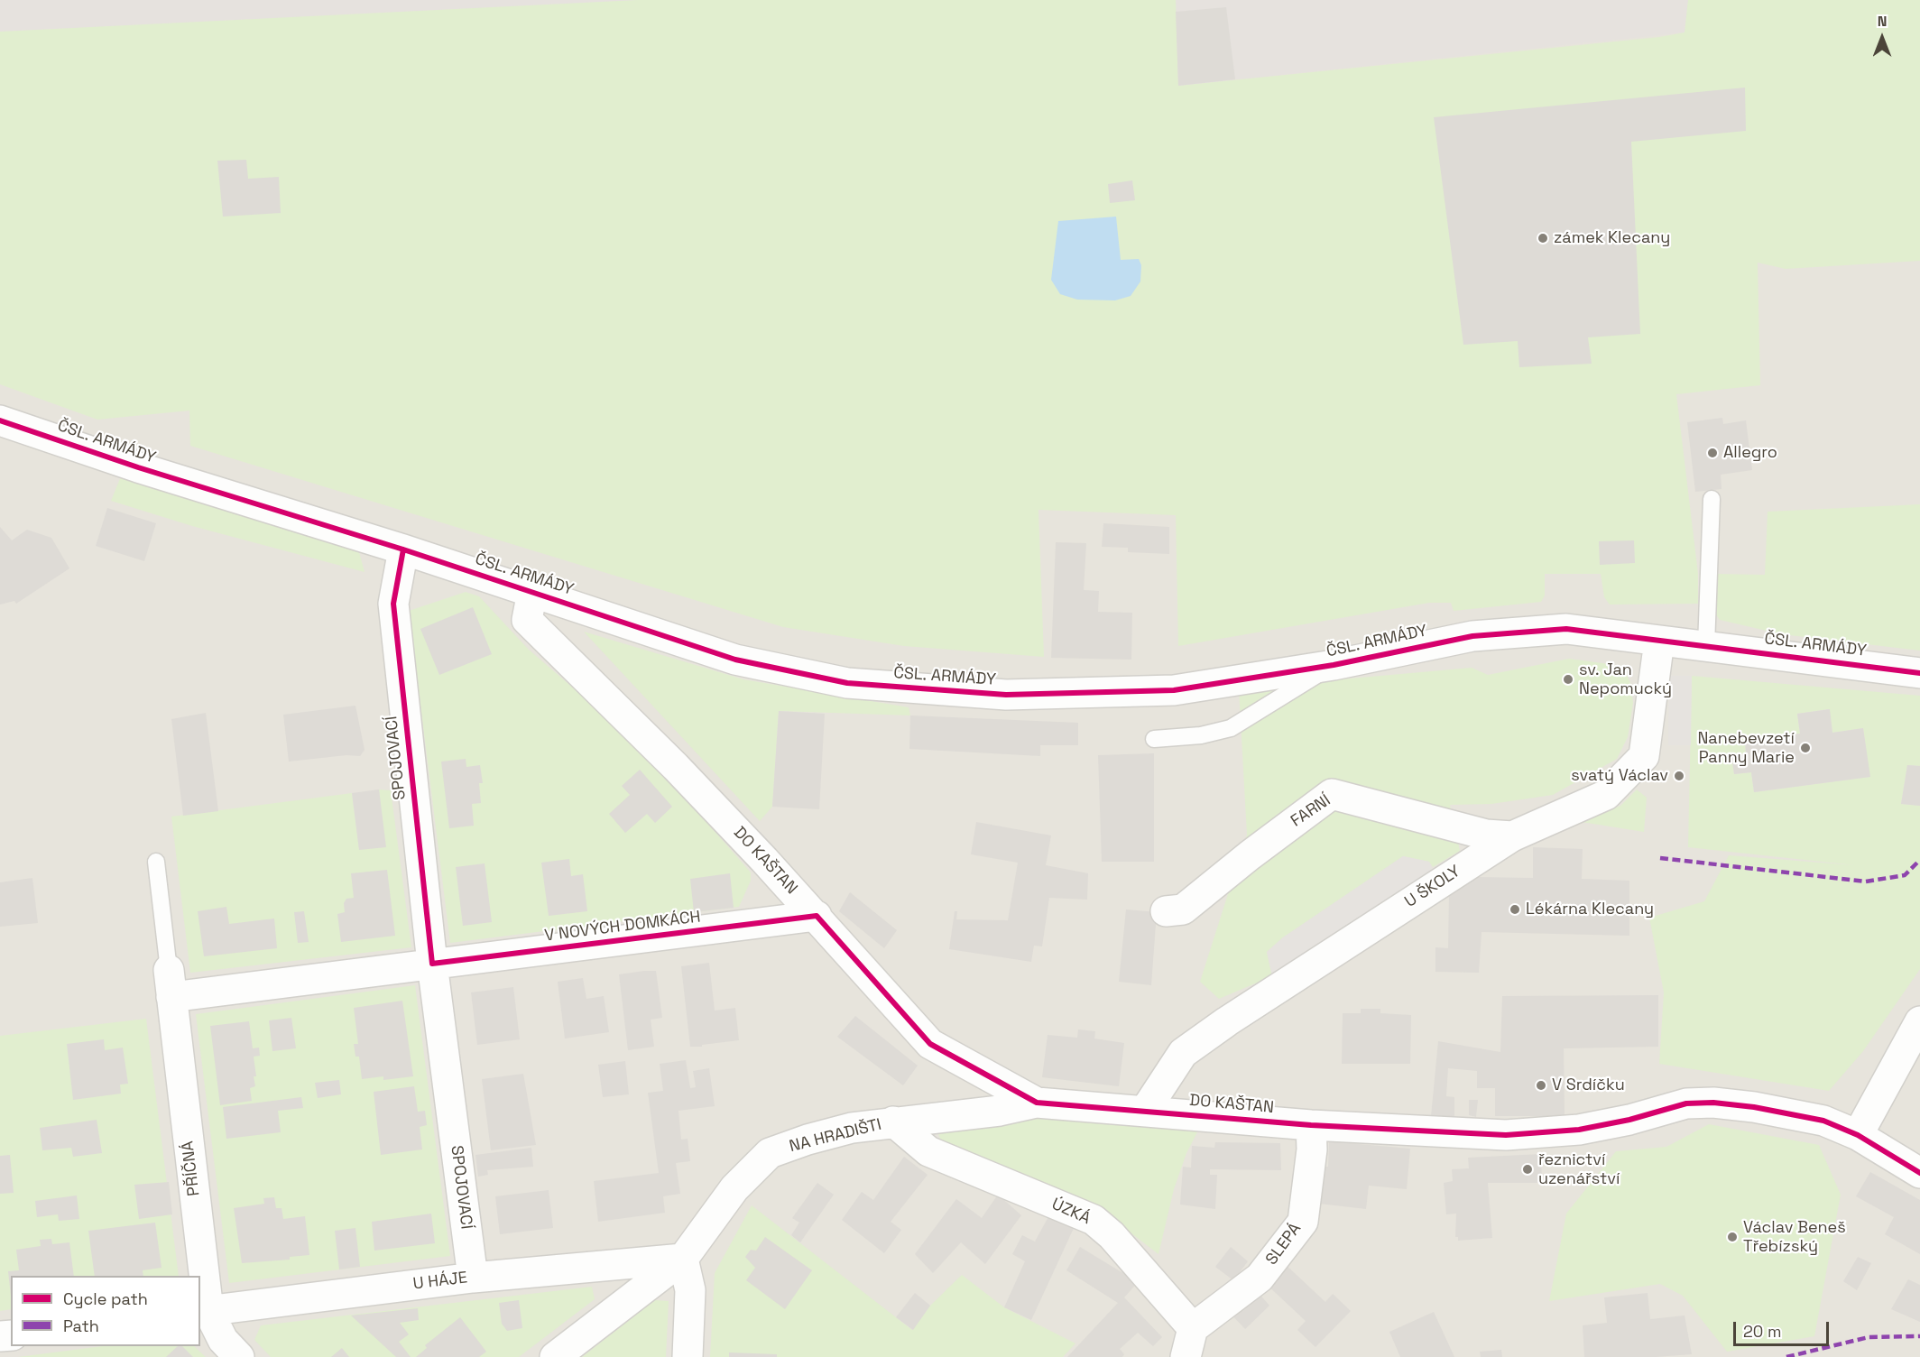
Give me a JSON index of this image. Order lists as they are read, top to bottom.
{
  "streets": {
    "street": [
      "ČSL. ARMÁDY",
      "SPOJOVACÍ",
      "FARNÍ",
      "DO KAŠTAN",
      "U ŠKOLY",
      "V NOVÝCH DOMKÁCH",
      "NA HRADIŠTI",
      "PŘÍČNÁ",
      "ÚZKÁ",
      "SLEPÁ",
      "U HÁJE"
    ]
  },
  "crossings": [
    ["ČSL. ARMÁDY", "SPOJOVACÍ"],
    ["ČSL. ARMÁDY", "DO KAŠTAN"],
    ["ČSL. ARMÁDY", "U ŠKOLY"],
    ["SPOJOVACÍ", "V NOVÝCH DOMKÁCH"],
    ["SPOJOVACÍ", "U HÁJE"],
    ["FARNÍ", "U ŠKOLY"],
    ["DO KAŠTAN", "U ŠKOLY"],
    ["DO KAŠTAN", "V NOVÝCH DOMKÁCH"],
    ["DO KAŠTAN", "NA HRADIŠTI"],
    ["DO KAŠTAN", "SLEPÁ"],
    ["V NOVÝCH DOMKÁCH", "PŘÍČNÁ"],
    ["NA HRADIŠTI", "ÚZKÁ"],
    ["NA HRADIŠTI", "U HÁJE"],
    ["PŘÍČNÁ", "U HÁJE"],
    ["ÚZKÁ", "SLEPÁ"]
  ],
  "places": [
    "zámek Klecany",
    "Allegro",
    "sv. Jan Nepomucký",
    "Nanebevzetí Panny Marie",
    "svatý Václav",
    "Lékárna Klecany",
    "V Srdíčku",
    "řeznictví uzenářství",
    "Václav Beneš Třebízský"
  ],
  "legend": ["Cycle path", "Path"],
  "scale_bar": "20 m",
  "north": "top"
}
